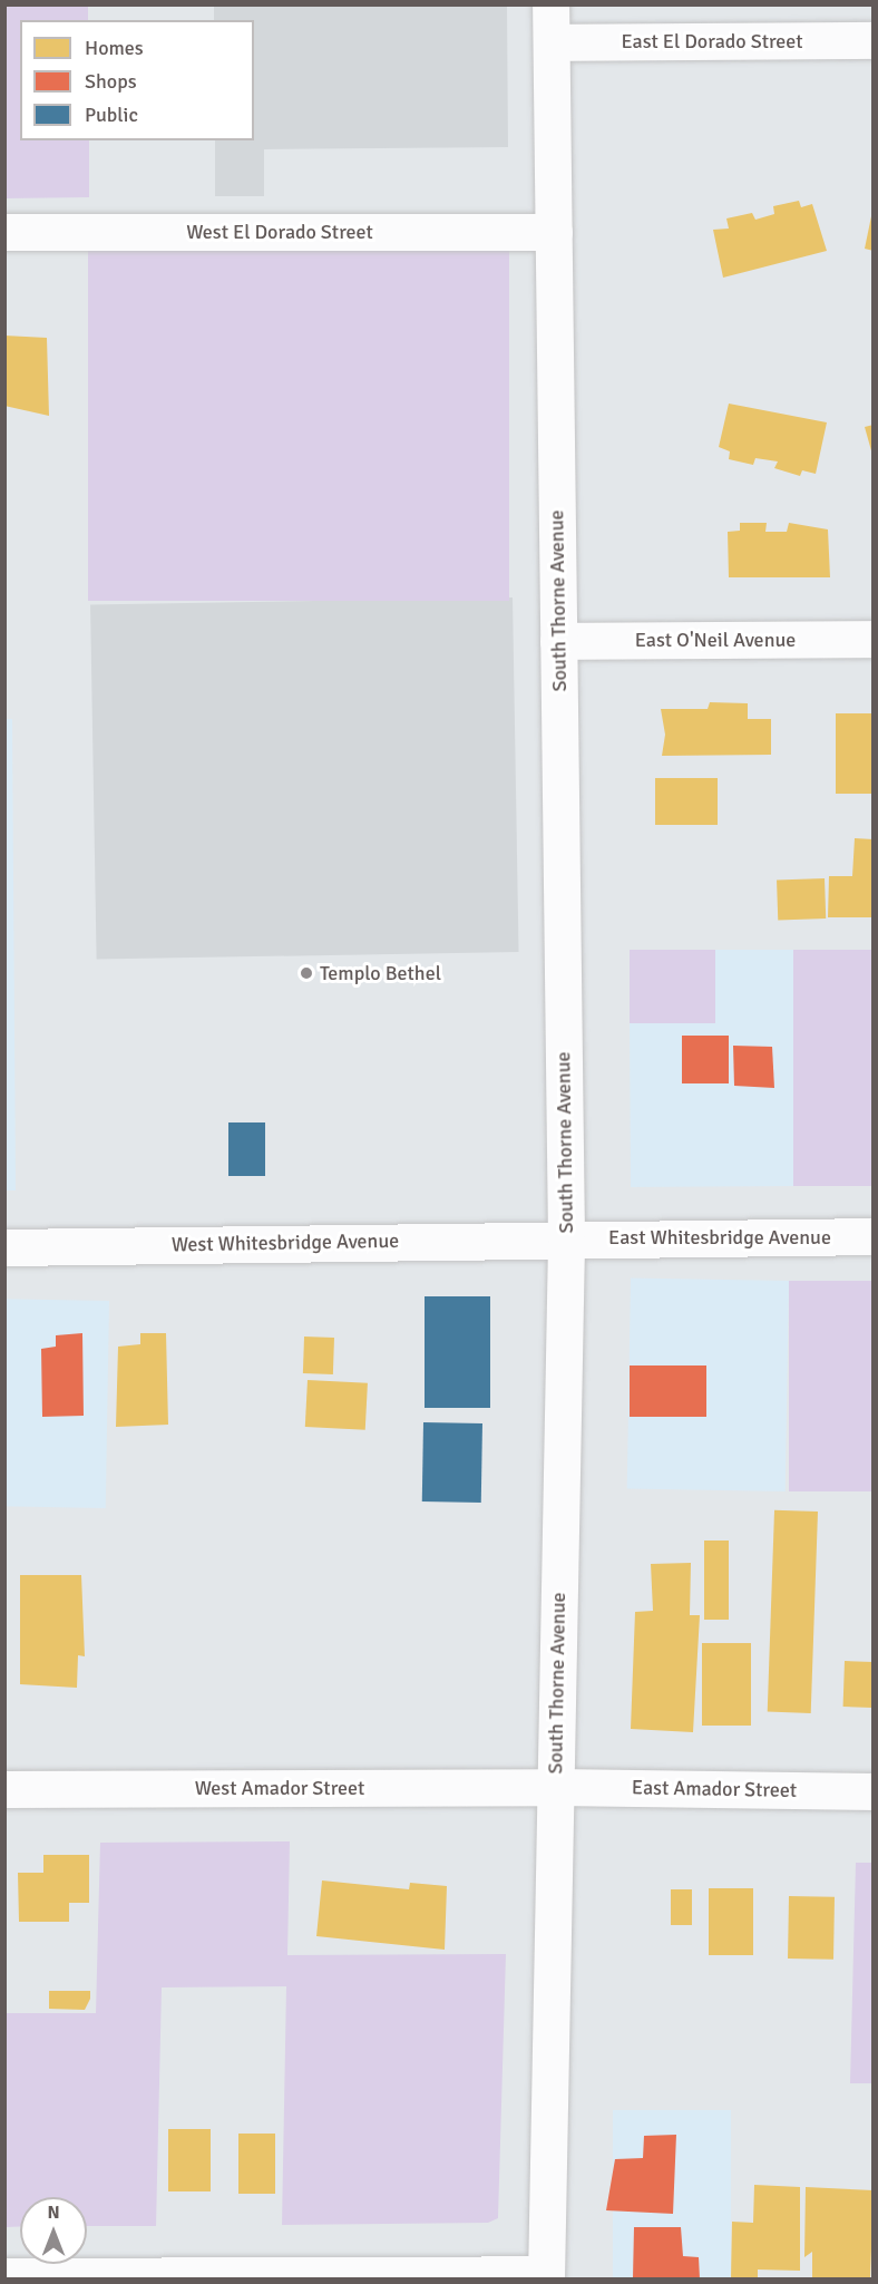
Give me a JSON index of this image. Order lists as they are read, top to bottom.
{
  "streets": {
    "street": [
      "East El Dorado Street",
      "West El Dorado Street",
      "South Thorne Avenue",
      "East O'Neil Avenue",
      "East Whitesbridge Avenue",
      "West Whitesbridge Avenue",
      "West Amador Street",
      "East Amador Street"
    ]
  },
  "crossings": [
    ["East El Dorado Street", "South Thorne Avenue"],
    ["West El Dorado Street", "South Thorne Avenue"],
    ["South Thorne Avenue", "East O'Neil Avenue"],
    ["South Thorne Avenue", "East Whitesbridge Avenue"],
    ["South Thorne Avenue", "West Whitesbridge Avenue"],
    ["South Thorne Avenue", "West Amador Street"],
    ["South Thorne Avenue", "East Amador Street"],
    ["East Whitesbridge Avenue", "West Whitesbridge Avenue"],
    ["West Amador Street", "East Amador Street"]
  ],
  "places": ["Templo Bethel"],
  "legend": ["Homes", "Shops", "Public"],
  "north": "top"
}
